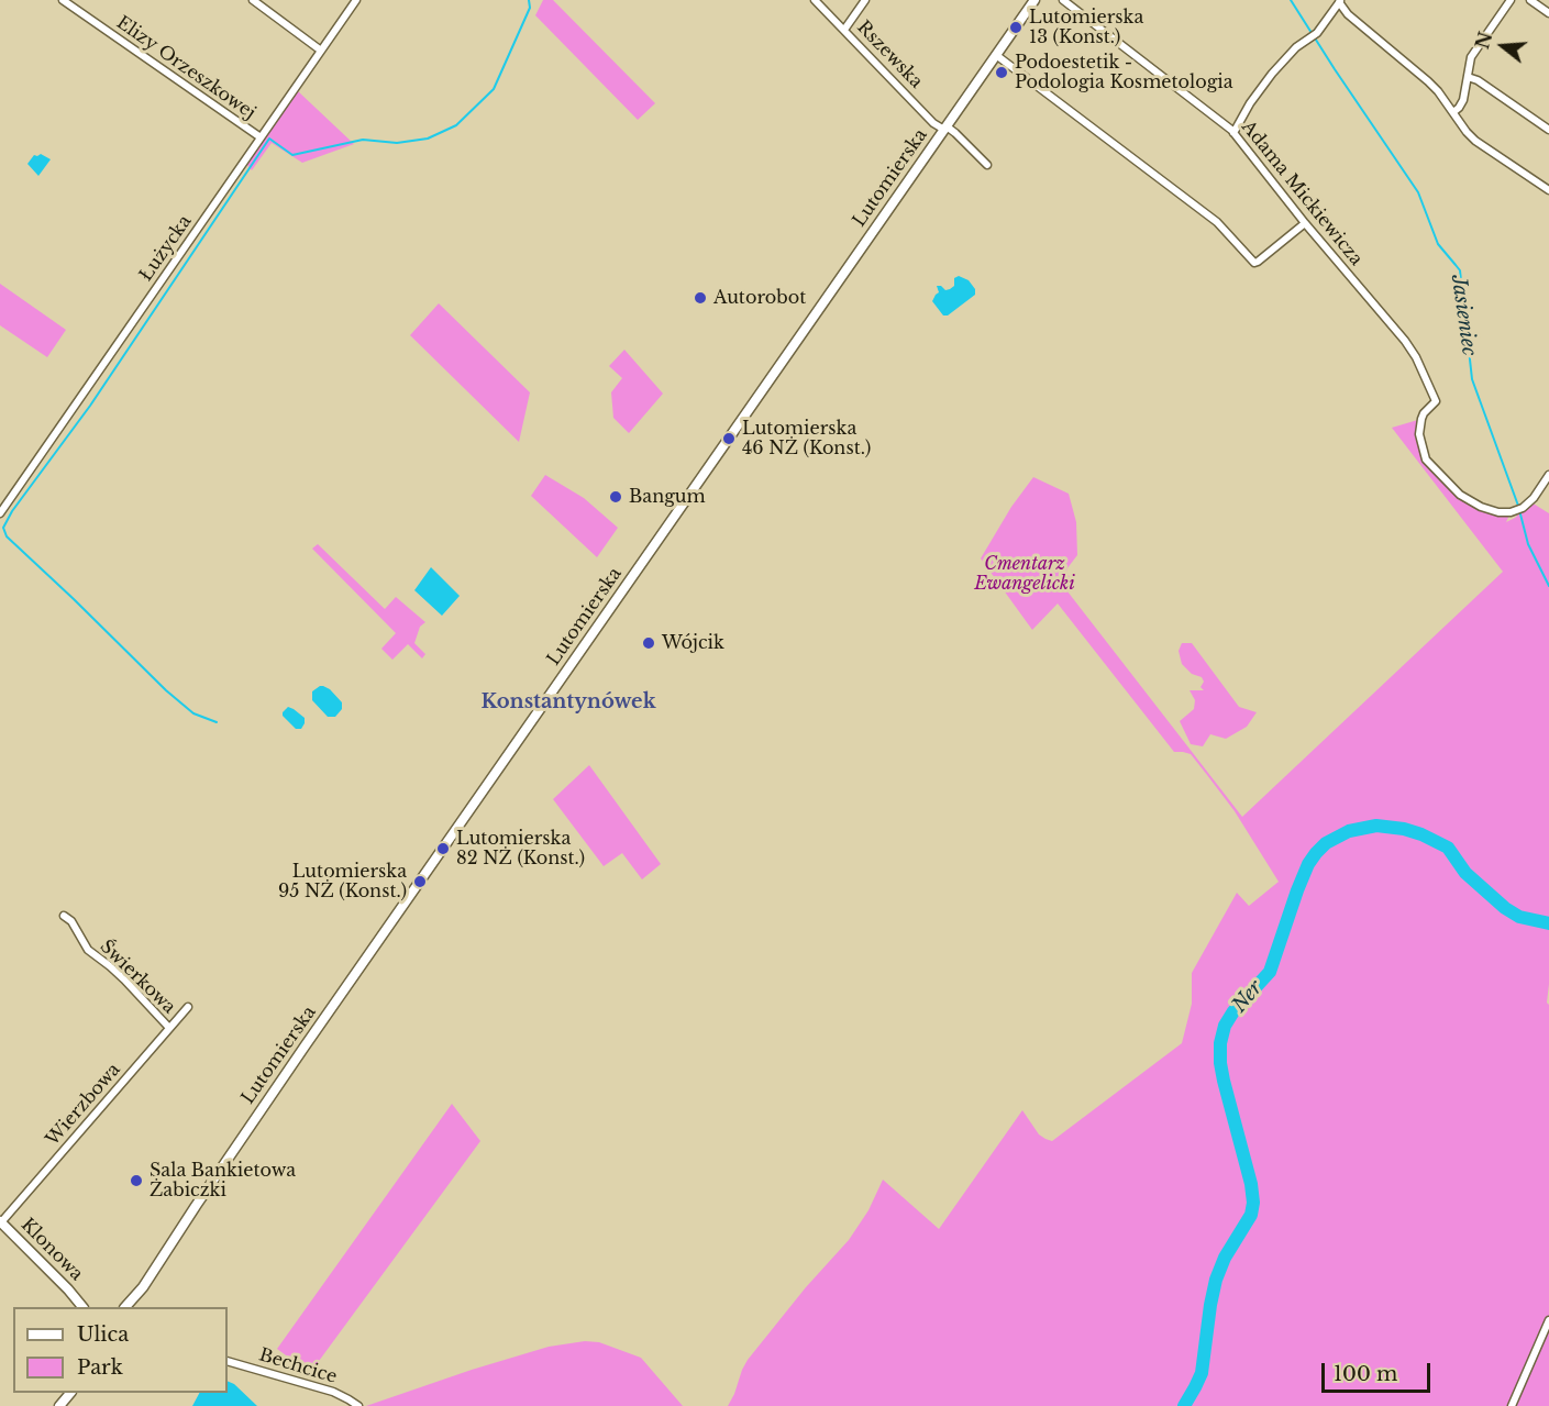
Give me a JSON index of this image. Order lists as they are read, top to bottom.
{
  "streets": {
    "main road": ["Lutomierska", "Klonowa"],
    "street": [
      "Rszewska",
      "Elizy Orzeszkowej",
      "Adama Mickiewicza",
      "Łużycka",
      "Świerkowa",
      "Wierzbowa",
      "Bechcice"
    ]
  },
  "crossings": [
    ["Rszewska", "Lutomierska"],
    ["Elizy Orzeszkowej", "Łużycka"],
    ["Świerkowa", "Wierzbowa"],
    ["Wierzbowa", "Klonowa"]
  ],
  "districts": ["Konstantynówek"],
  "water": ["Jasieniec", "Ner"],
  "parks": ["Cmentarz Ewangelicki"],
  "places": [
    "Lutomierska 13 (Konst.)",
    "Podoestetik - Podologia Kosmetologia",
    "Autorobot",
    "Lutomierska 46 NŻ (Konst.)",
    "Bangum",
    "Wójcik",
    "Lutomierska 82 NŻ (Konst.)",
    "Lutomierska 95 NŻ (Konst.)",
    "Sala Bankietowa Żabiczki"
  ],
  "legend": ["Ulica", "Park"],
  "scale_bar": "100 m",
  "north": "left"
}
